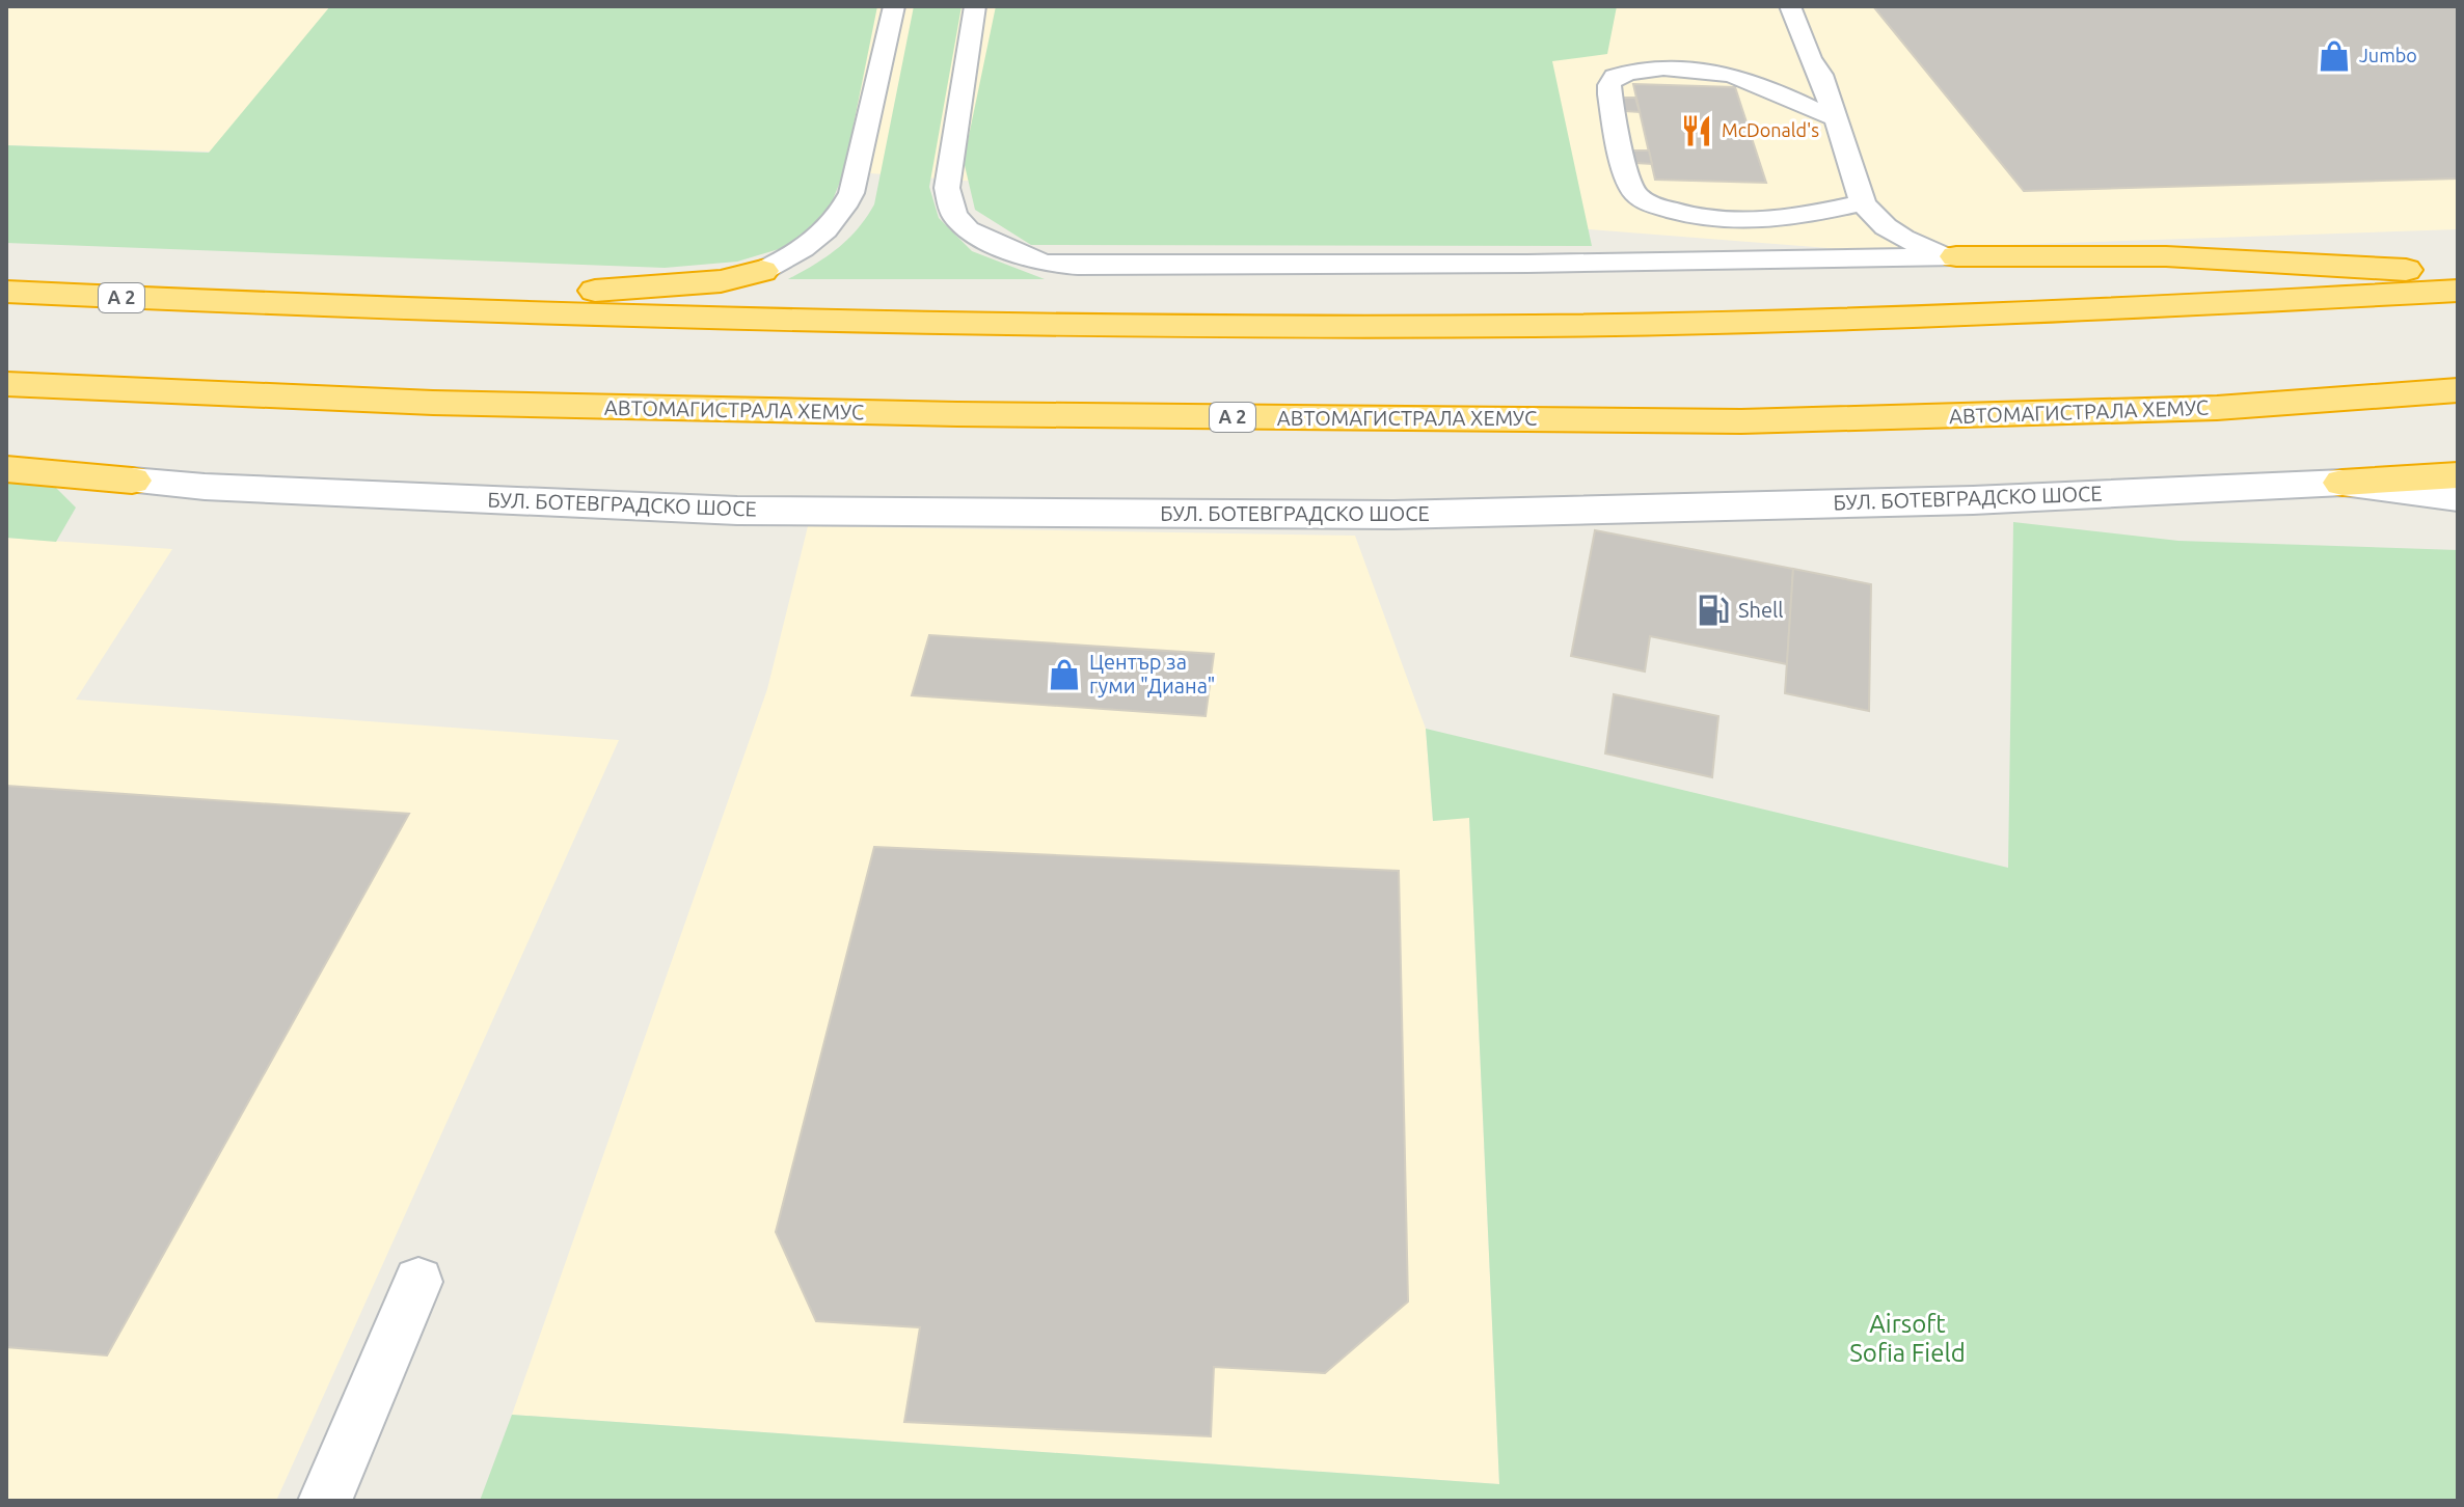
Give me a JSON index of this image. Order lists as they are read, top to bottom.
{
  "streets": {
    "highway": ["A 2", "АВТОМАГИСТРАЛА ХЕМУС"],
    "street": ["БУЛ. БОТЕВГРАДСКО ШОСЕ"]
  },
  "parks": ["Airsoft Sofia Field"],
  "places": {
    "shop": ["Jumbo", "Център за гуми \"Диана\""],
    "restaurant": ["McDonald's"],
    "fuel station": ["Shell"]
  }
}
